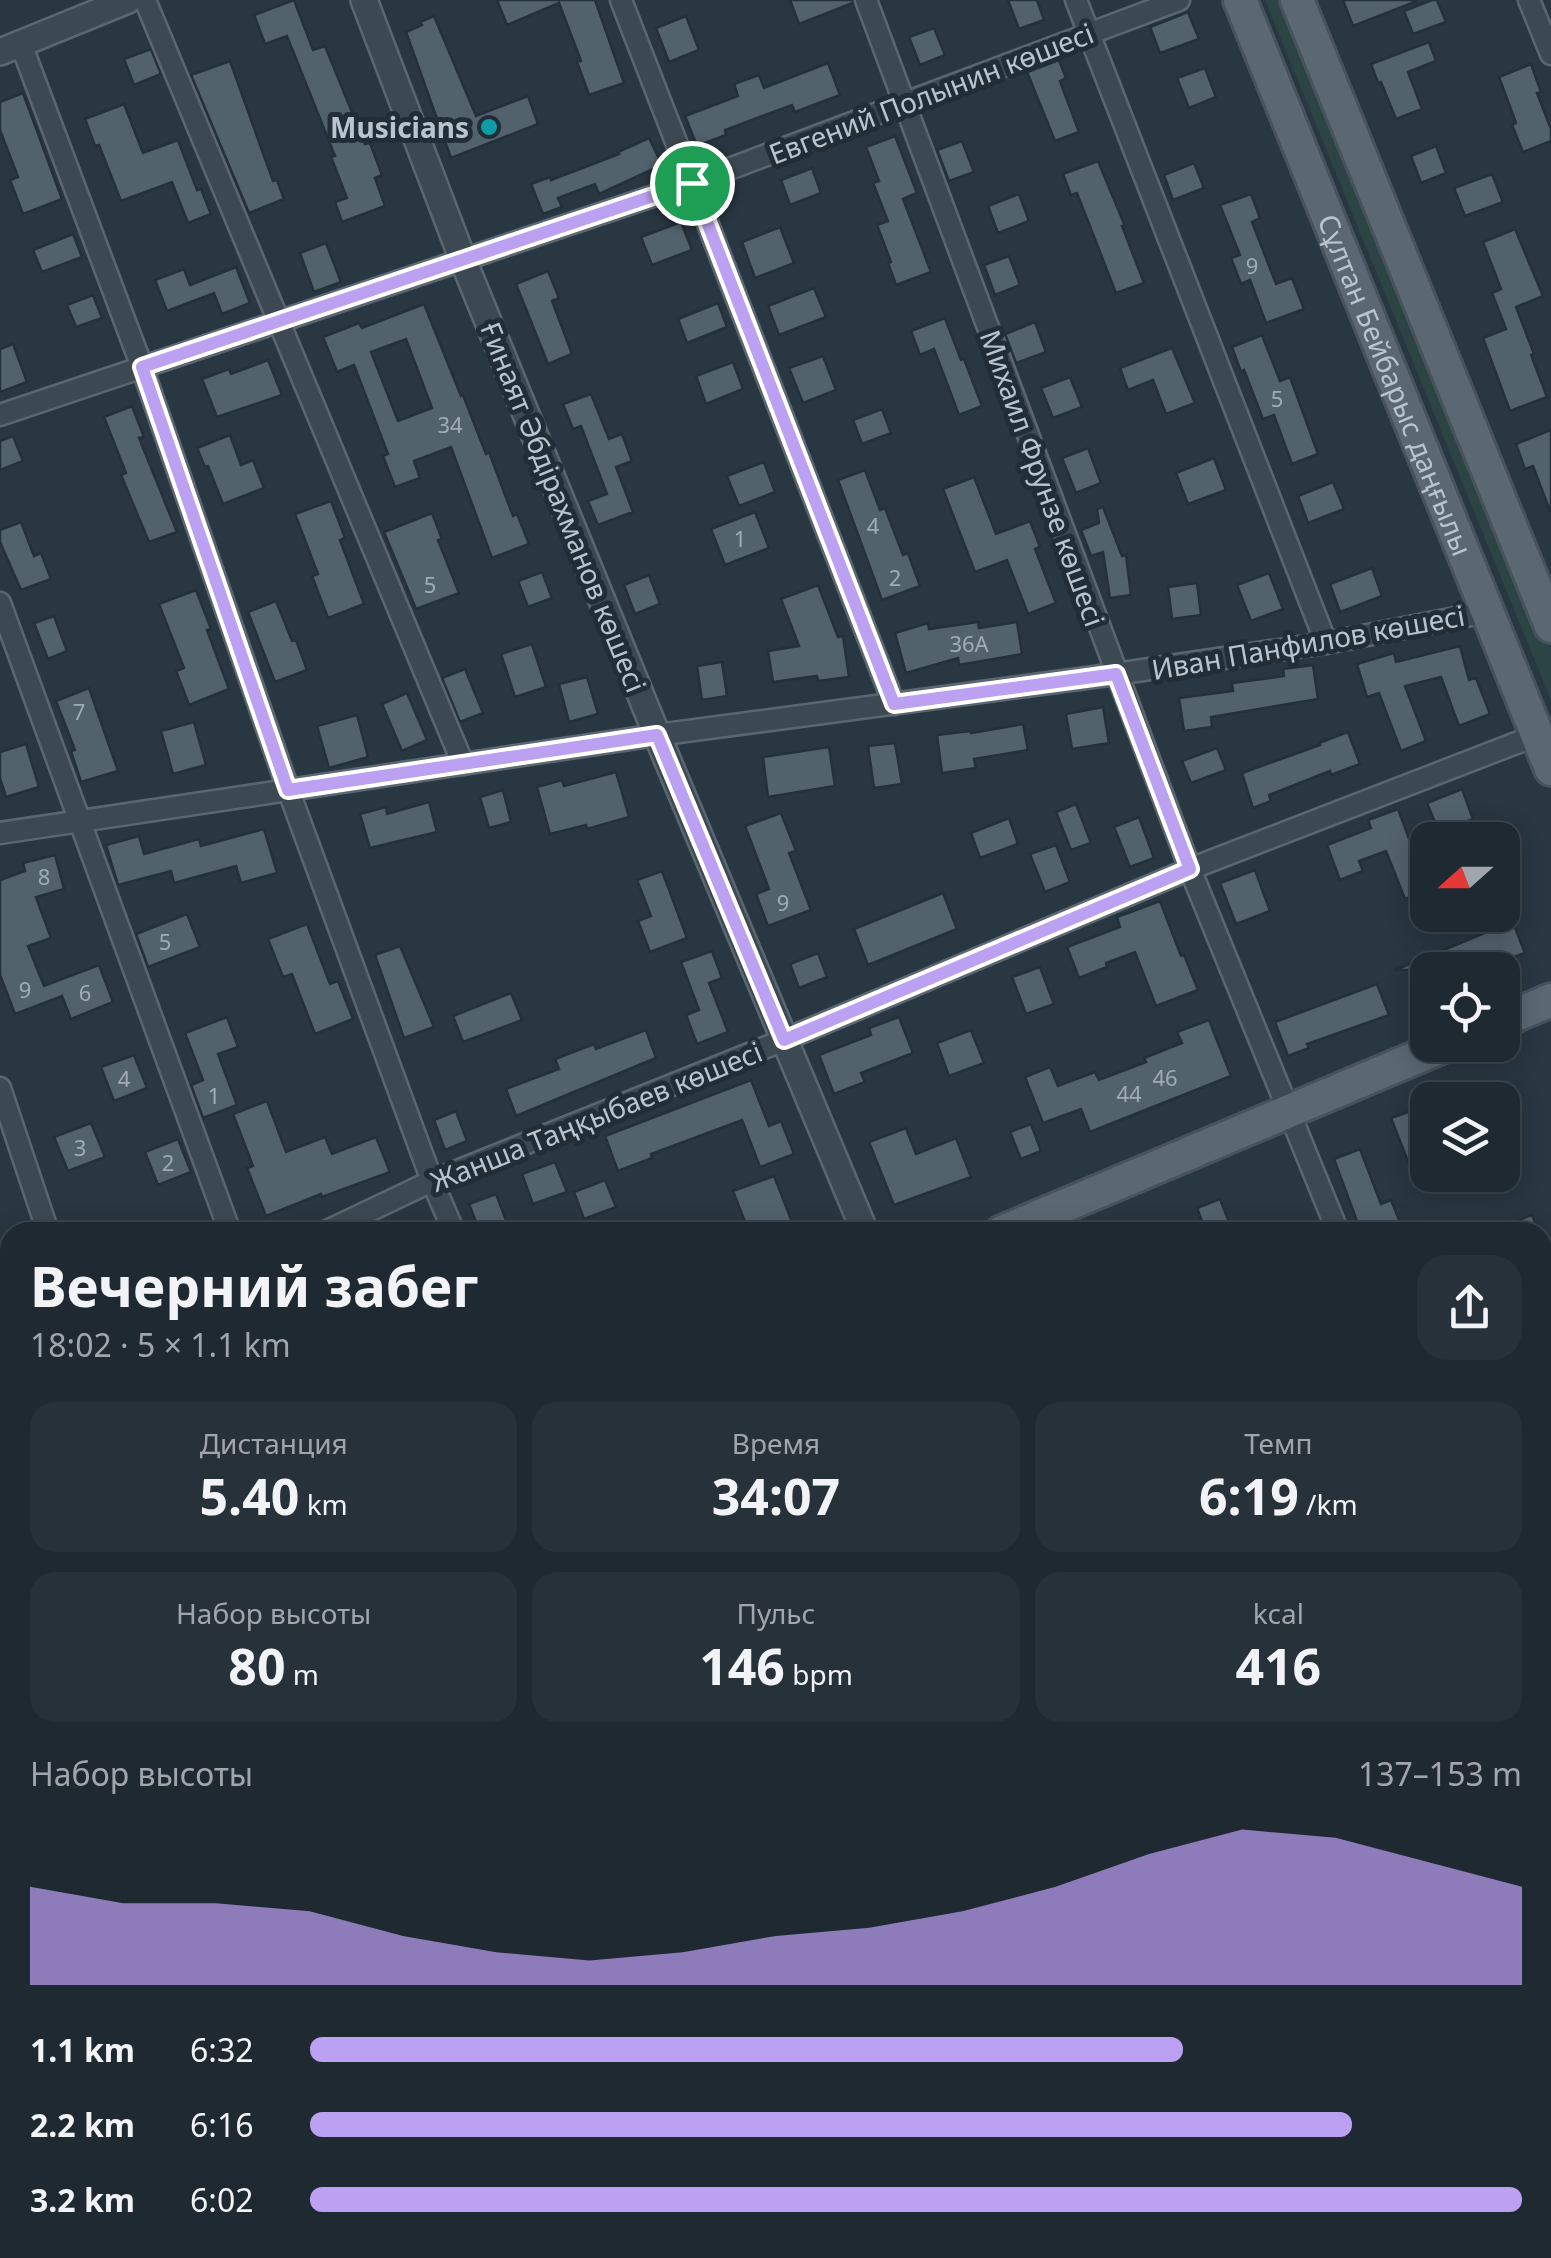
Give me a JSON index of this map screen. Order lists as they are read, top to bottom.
{
  "streets": {
    "main road": ["Сұлтан Бейбарыс даңғылы"],
    "street": [
      "Евгений Полынин көшесі",
      "Михаил Фрунзе көшесі",
      "Ғинаят Әбдірахманов көшесі",
      "Иван Панфилов көшесі",
      "Жанша Таңқыбаев көшесі"
    ]
  },
  "crossings": [
    ["Евгений Полынин көшесі", "Михаил Фрунзе көшесі"],
    ["Евгений Полынин көшесі", "Ғинаят Әбдірахманов көшесі"],
    ["Сұлтан Бейбарыс даңғылы", "Иван Панфилов көшесі"],
    ["Сұлтан Бейбарыс даңғылы", "Жанша Таңқыбаев көшесі"],
    ["Михаил Фрунзе көшесі", "Иван Панфилов көшесі"],
    ["Михаил Фрунзе көшесі", "Жанша Таңқыбаев көшесі"],
    ["Ғинаят Әбдірахманов көшесі", "Иван Панфилов көшесі"],
    ["Ғинаят Әбдірахманов көшесі", "Жанша Таңқыбаев көшесі"]
  ],
  "places": ["Musicians"],
  "house_numbers": [
    "9",
    "5",
    "34",
    "4",
    "1",
    "2",
    "5",
    "36А",
    "7",
    "8",
    "9",
    "5",
    "9",
    "6",
    "46",
    "4",
    "44",
    "1",
    "3",
    "2"
  ],
  "north": "left",
  "page": {
    "heading": ["Вечерний забег", "18:02 · 5 × 1.1 km"],
    "stats": [
      ["Дистанция", "5.40 km"],
      ["Время", "34:07"],
      ["Темп", "6:19 /km"],
      ["Набор высоты", "80 m"],
      ["Пульс", "146 bpm"],
      ["kcal", "416"]
    ],
    "chart": ["Набор высоты", "137–153 m"],
    "list": [
      {
        "name": "1.1 km",
        "note": "6:32"
      },
      {
        "name": "2.2 km",
        "note": "6:16"
      },
      {
        "name": "3.2 km",
        "note": "6:02"
      }
    ]
  }
}
